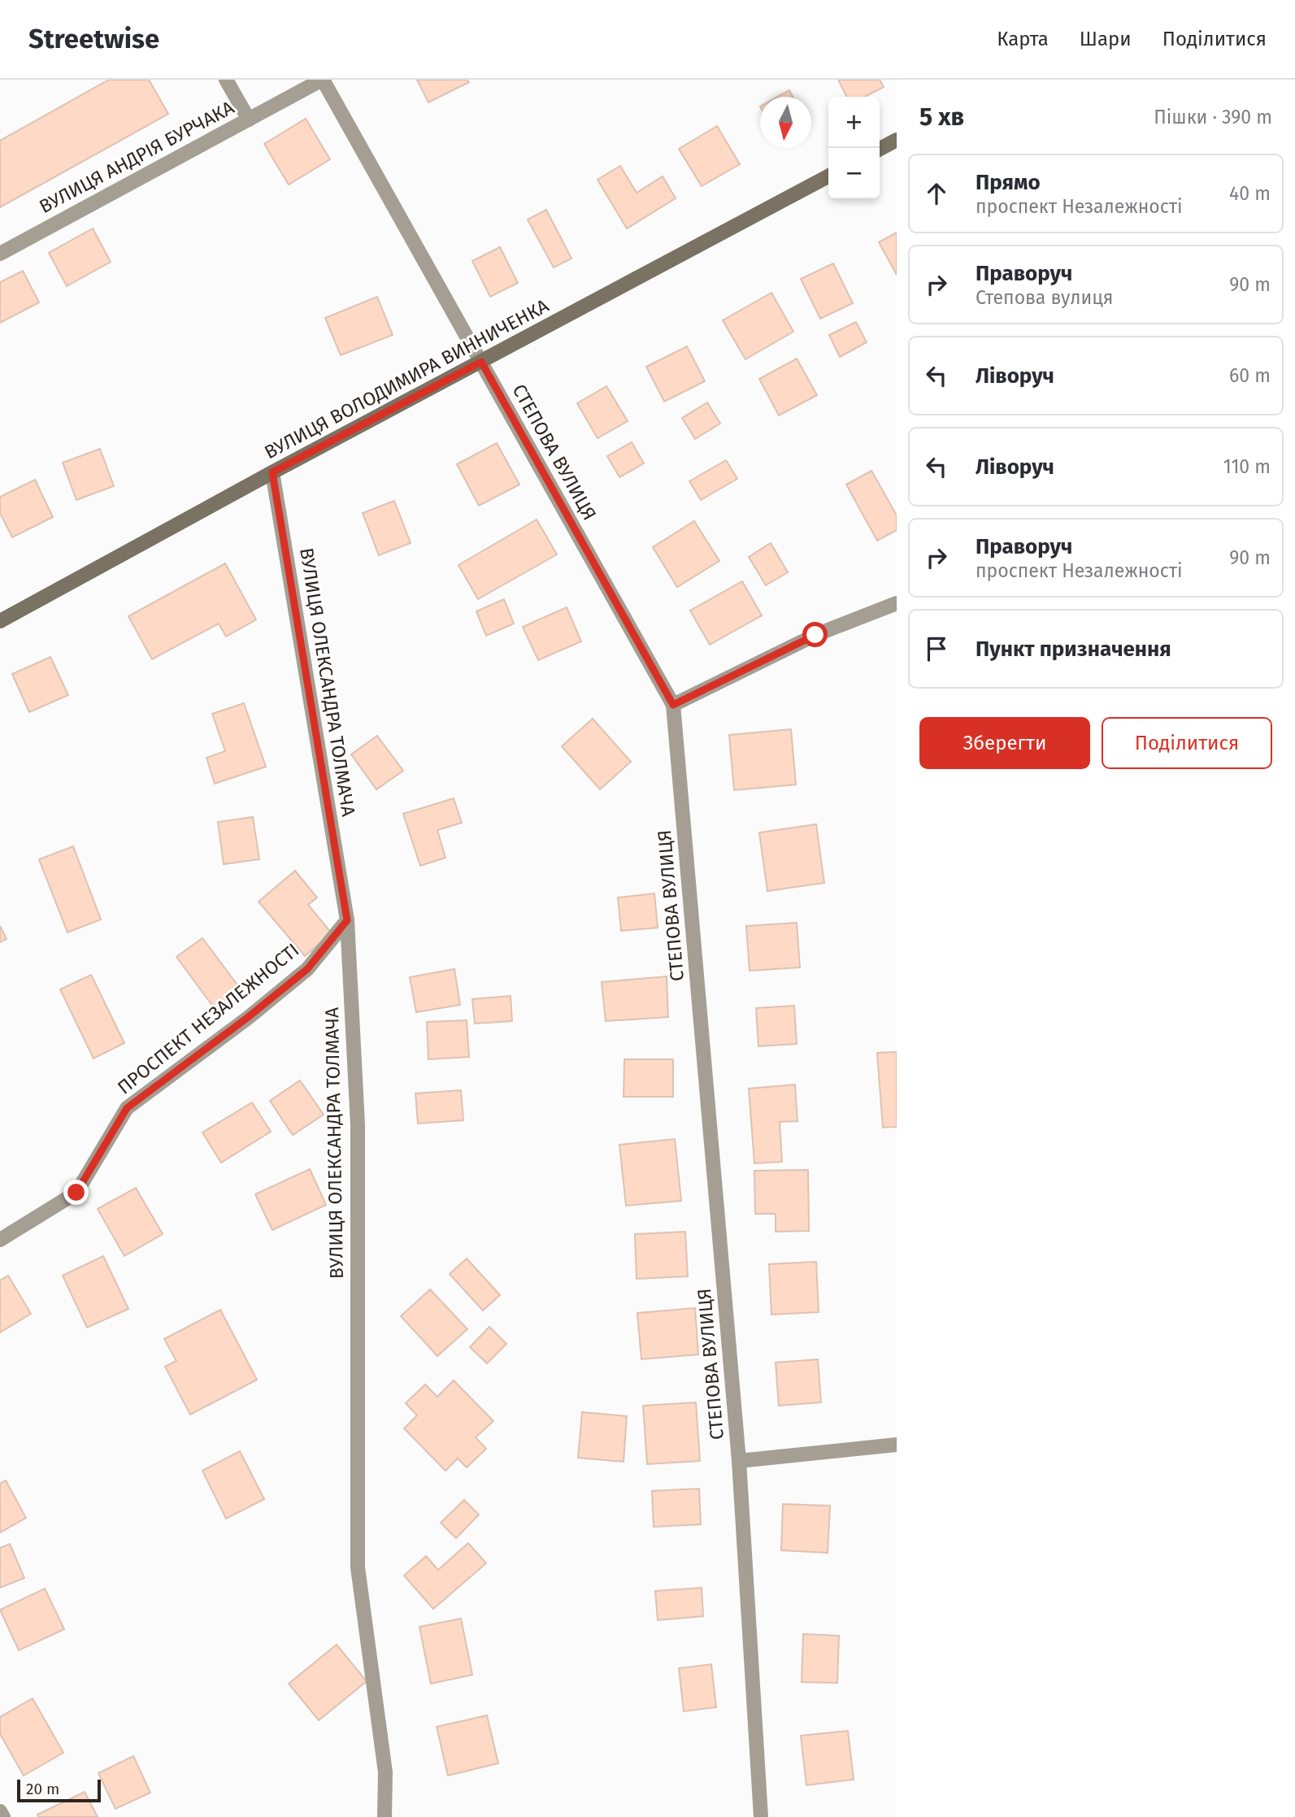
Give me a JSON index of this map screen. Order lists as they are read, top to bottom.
{
  "streets": {
    "main road": ["ВУЛИЦЯ ВОЛОДИМИРА ВИННИЧЕНКА"],
    "street": [
      "ВУЛИЦЯ АНДРІЯ БУРЧАКА",
      "СТЕПОВА ВУЛИЦЯ",
      "ВУЛИЦЯ ОЛЕКСАНДРА ТОЛМАЧА",
      "ПРОСПЕКТ НЕЗАЛЕЖНОСТІ"
    ]
  },
  "crossings": [
    ["ВУЛИЦЯ АНДРІЯ БУРЧАКА", "СТЕПОВА ВУЛИЦЯ"],
    ["ВУЛИЦЯ ВОЛОДИМИРА ВИННИЧЕНКА", "СТЕПОВА ВУЛИЦЯ"],
    ["ВУЛИЦЯ ВОЛОДИМИРА ВИННИЧЕНКА", "ВУЛИЦЯ ОЛЕКСАНДРА ТОЛМАЧА"],
    ["ВУЛИЦЯ ОЛЕКСАНДРА ТОЛМАЧА", "ПРОСПЕКТ НЕЗАЛЕЖНОСТІ"]
  ],
  "scale_bar": "20 m",
  "north": "bottom",
  "page": {
    "header": "Streetwise",
    "nav": ["Карта", "Шари", "Поділитися"],
    "heading": ["5 хв", "Пішки · 390 m"],
    "map_buttons": ["+", "−"],
    "list": [
      ["Прямо", "проспект Незалежності", "40 m"],
      ["Праворуч", "Степова вулиця", "90 m"],
      ["Ліворуч", "60 m"],
      ["Ліворуч", "110 m"],
      ["Праворуч", "проспект Незалежності", "90 m"],
      "Пункт призначення"
    ],
    "buttons": ["Зберегти", "Поділитися"],
    "scale": "20 m"
  }
}
